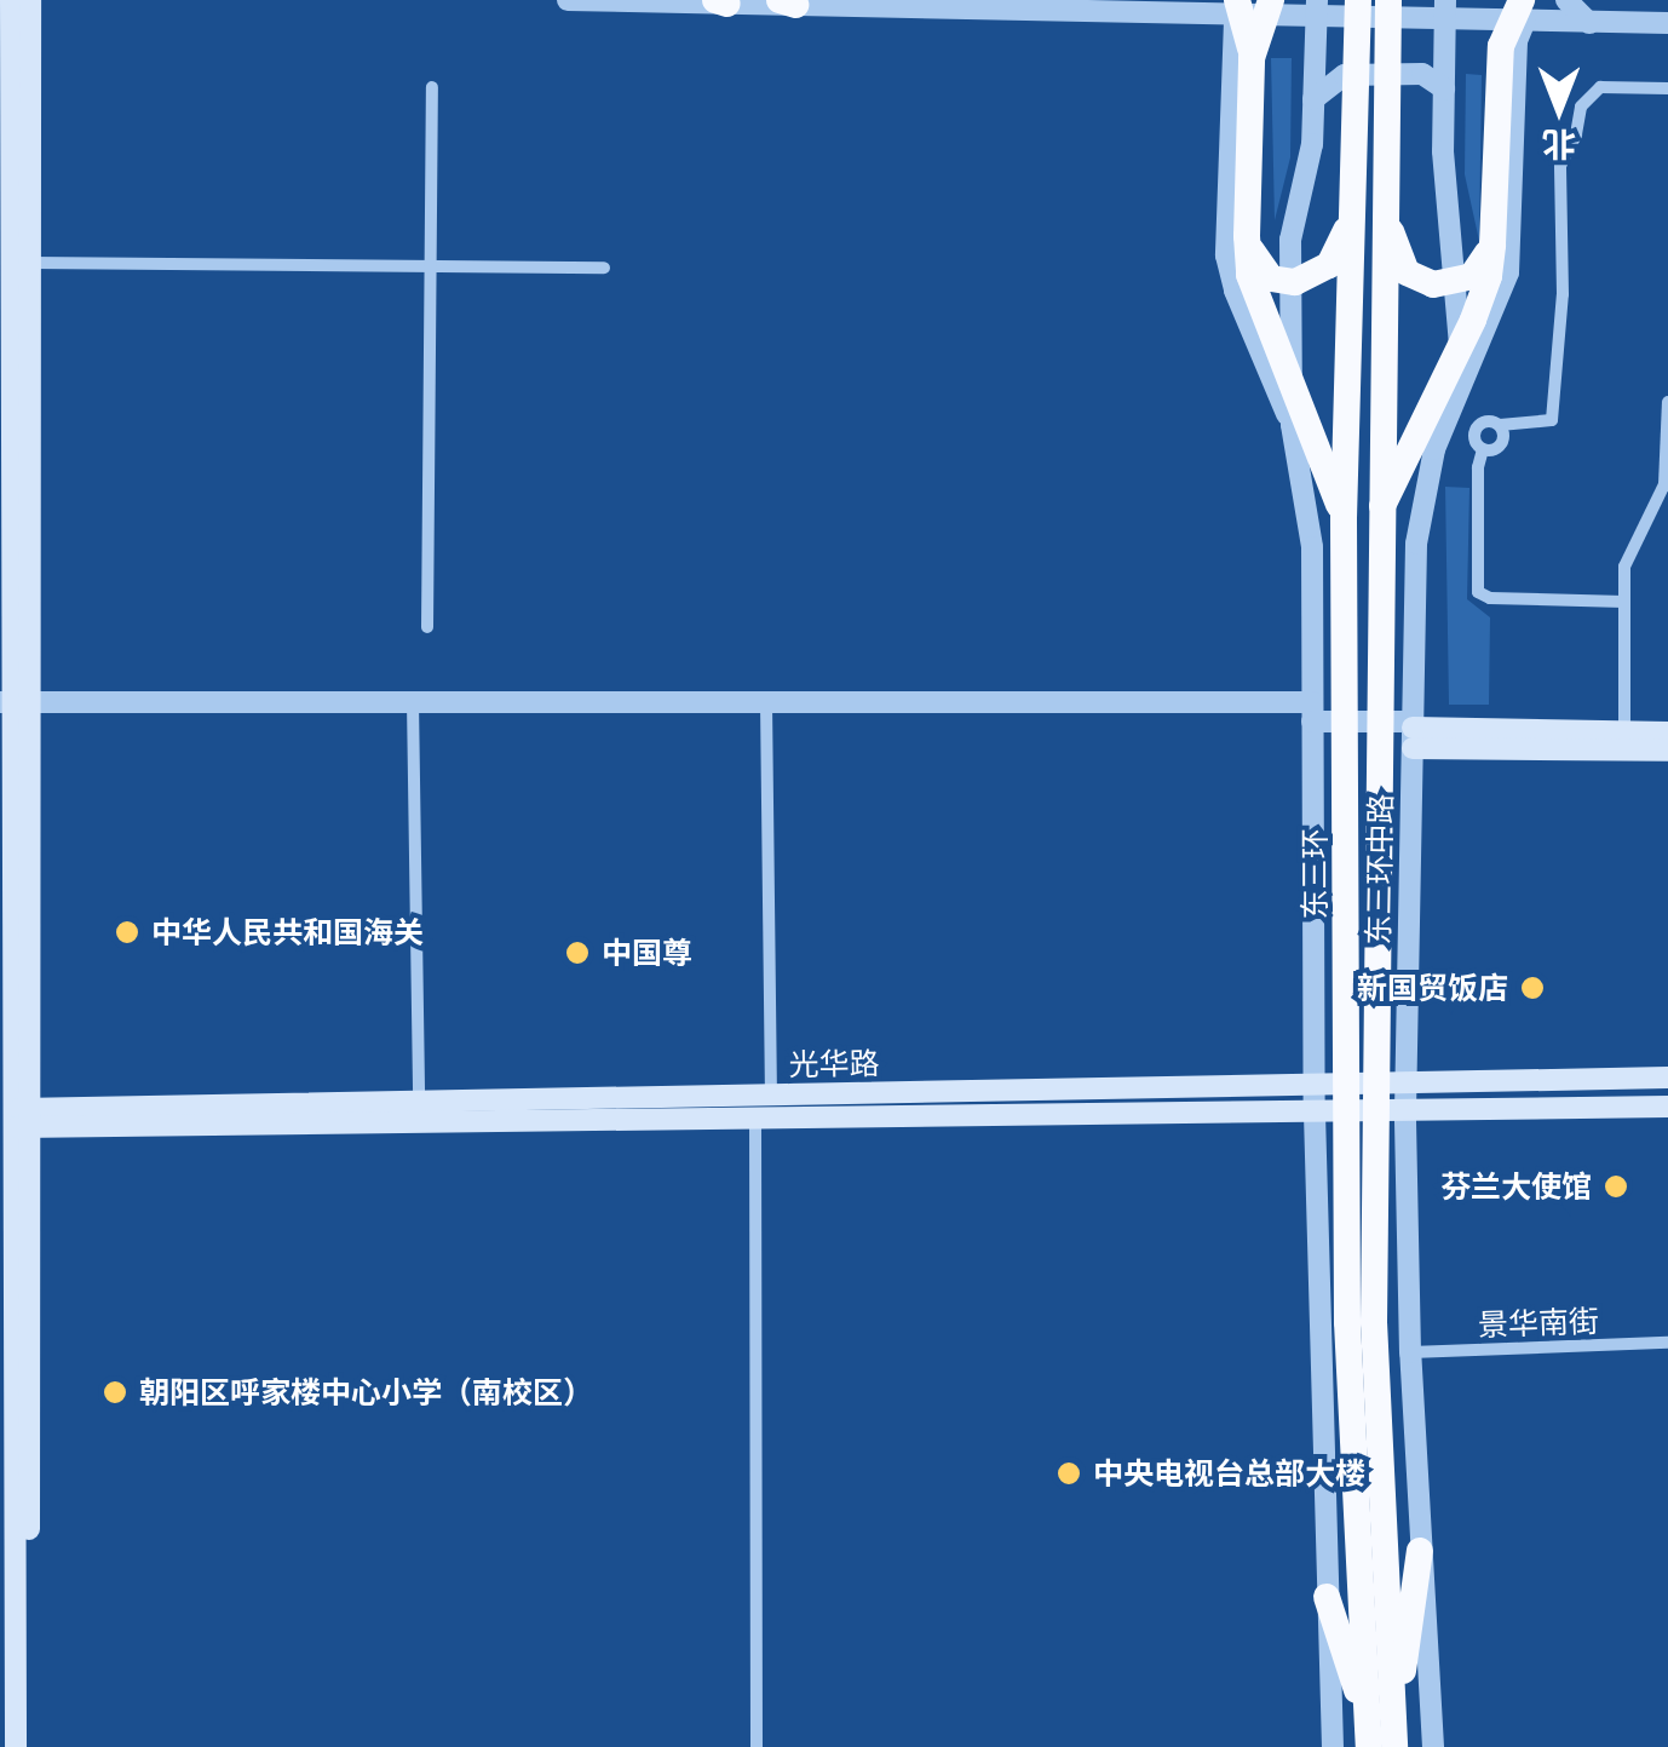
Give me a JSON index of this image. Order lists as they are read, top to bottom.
{
  "streets": {
    "highway": ["东三环"],
    "main road": ["光华路"],
    "street": ["东三环中路", "景华南街"]
  },
  "crossings": [
    ["东三环中路", "光华路"],
    ["东三环中路", "景华南街"]
  ],
  "places": [
    "中华人民共和国海关",
    "中国尊",
    "新国贸饭店",
    "芬兰大使馆",
    "朝阳区呼家楼中心小学（南校区）",
    "中央电视台总部大楼"
  ],
  "north": "bottom"
}
